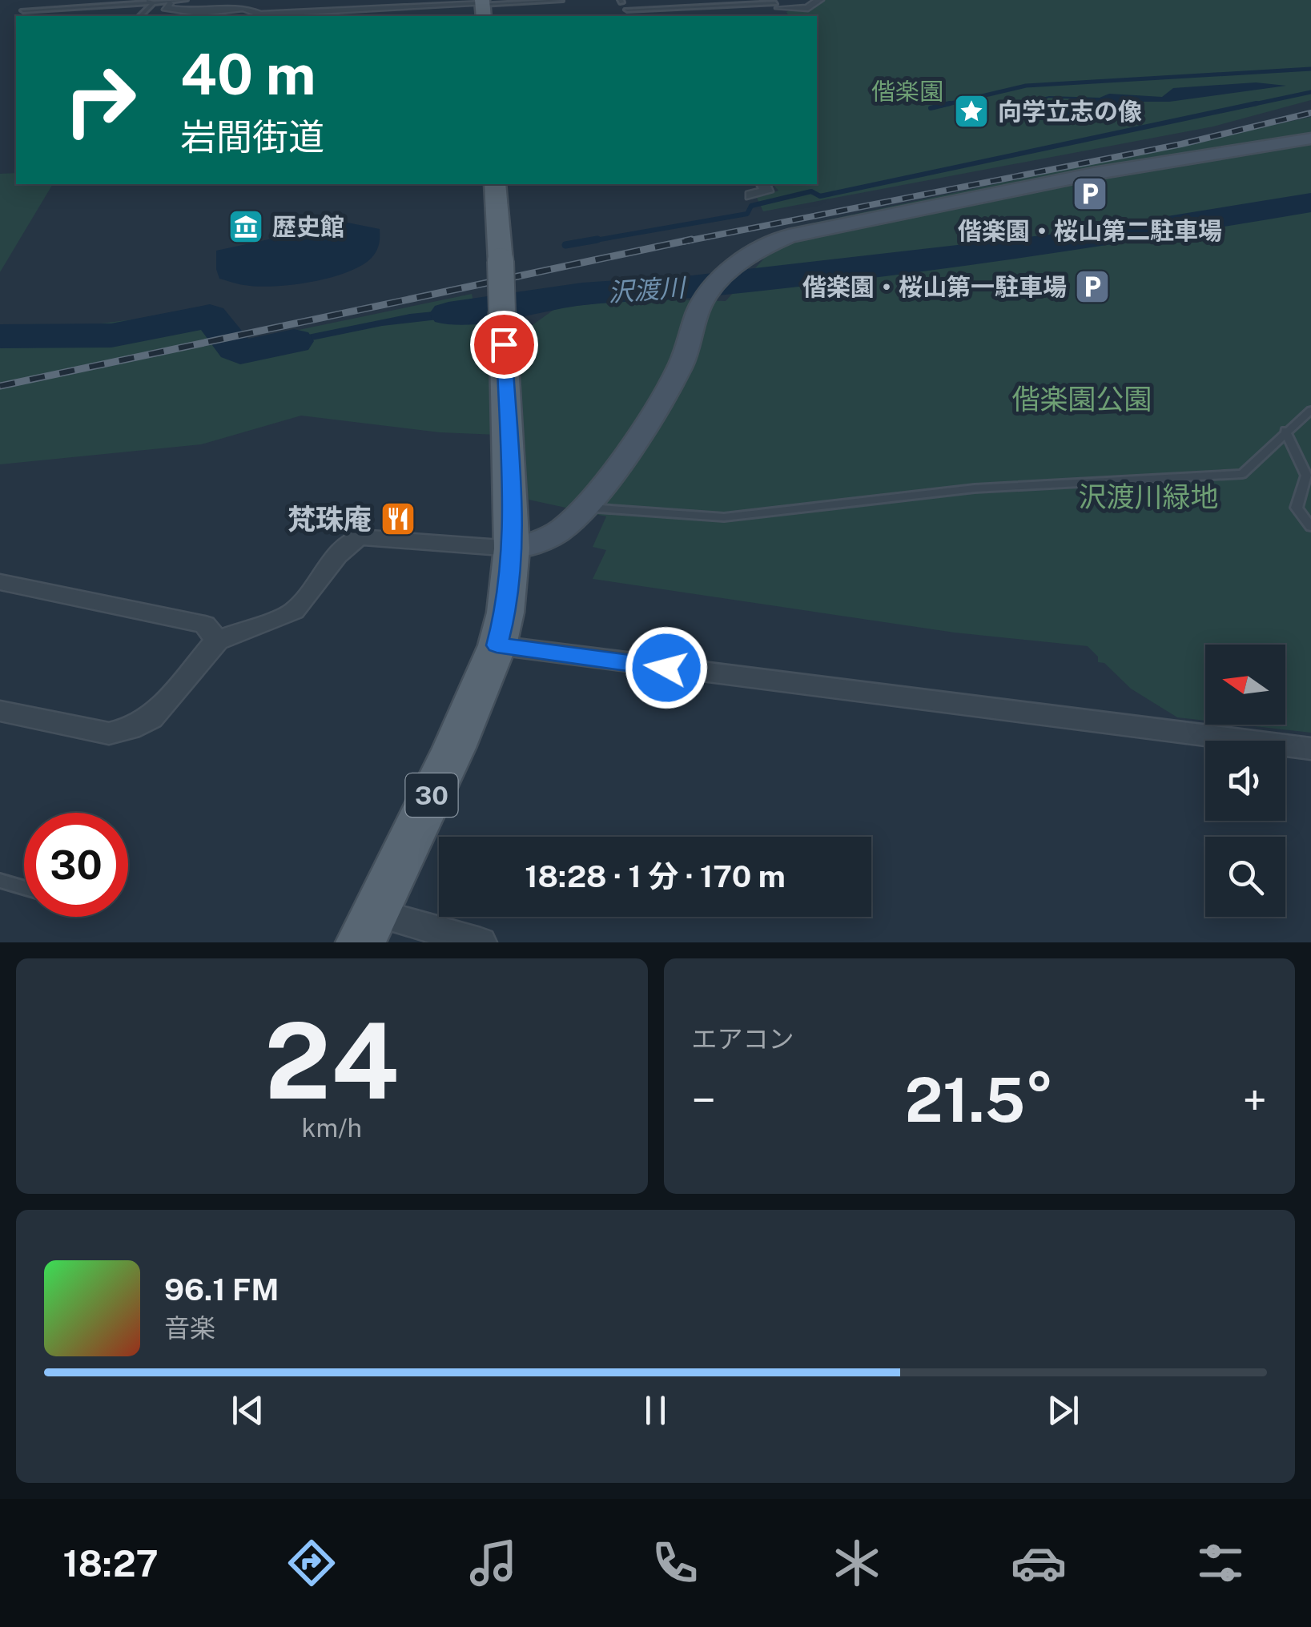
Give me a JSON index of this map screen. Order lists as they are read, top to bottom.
{
  "streets": {
    "main road": ["30"]
  },
  "water": ["沢渡川"],
  "parks": ["偕楽園", "偕楽園公園", "沢渡川緑地"],
  "places": {
    "place": ["向学立志の像"],
    "parking": ["偕楽園・桜山第二駐車場", "偕楽園・桜山第一駐車場"],
    "museum": ["歴史館"],
    "restaurant": ["梵珠庵"]
  },
  "north": "left",
  "page": {
    "turn": ["40 m", "岩間街道"],
    "limit": "30",
    "trip": "18:28 · 1 分 · 170 m",
    "tile": [
      ["24", "km/h"],
      "エアコン"
    ],
    "heat": ["−", "21.5°", "+"],
    "song": ["96.1 FM", "音楽"],
    "tabs": "18:27"
  }
}
